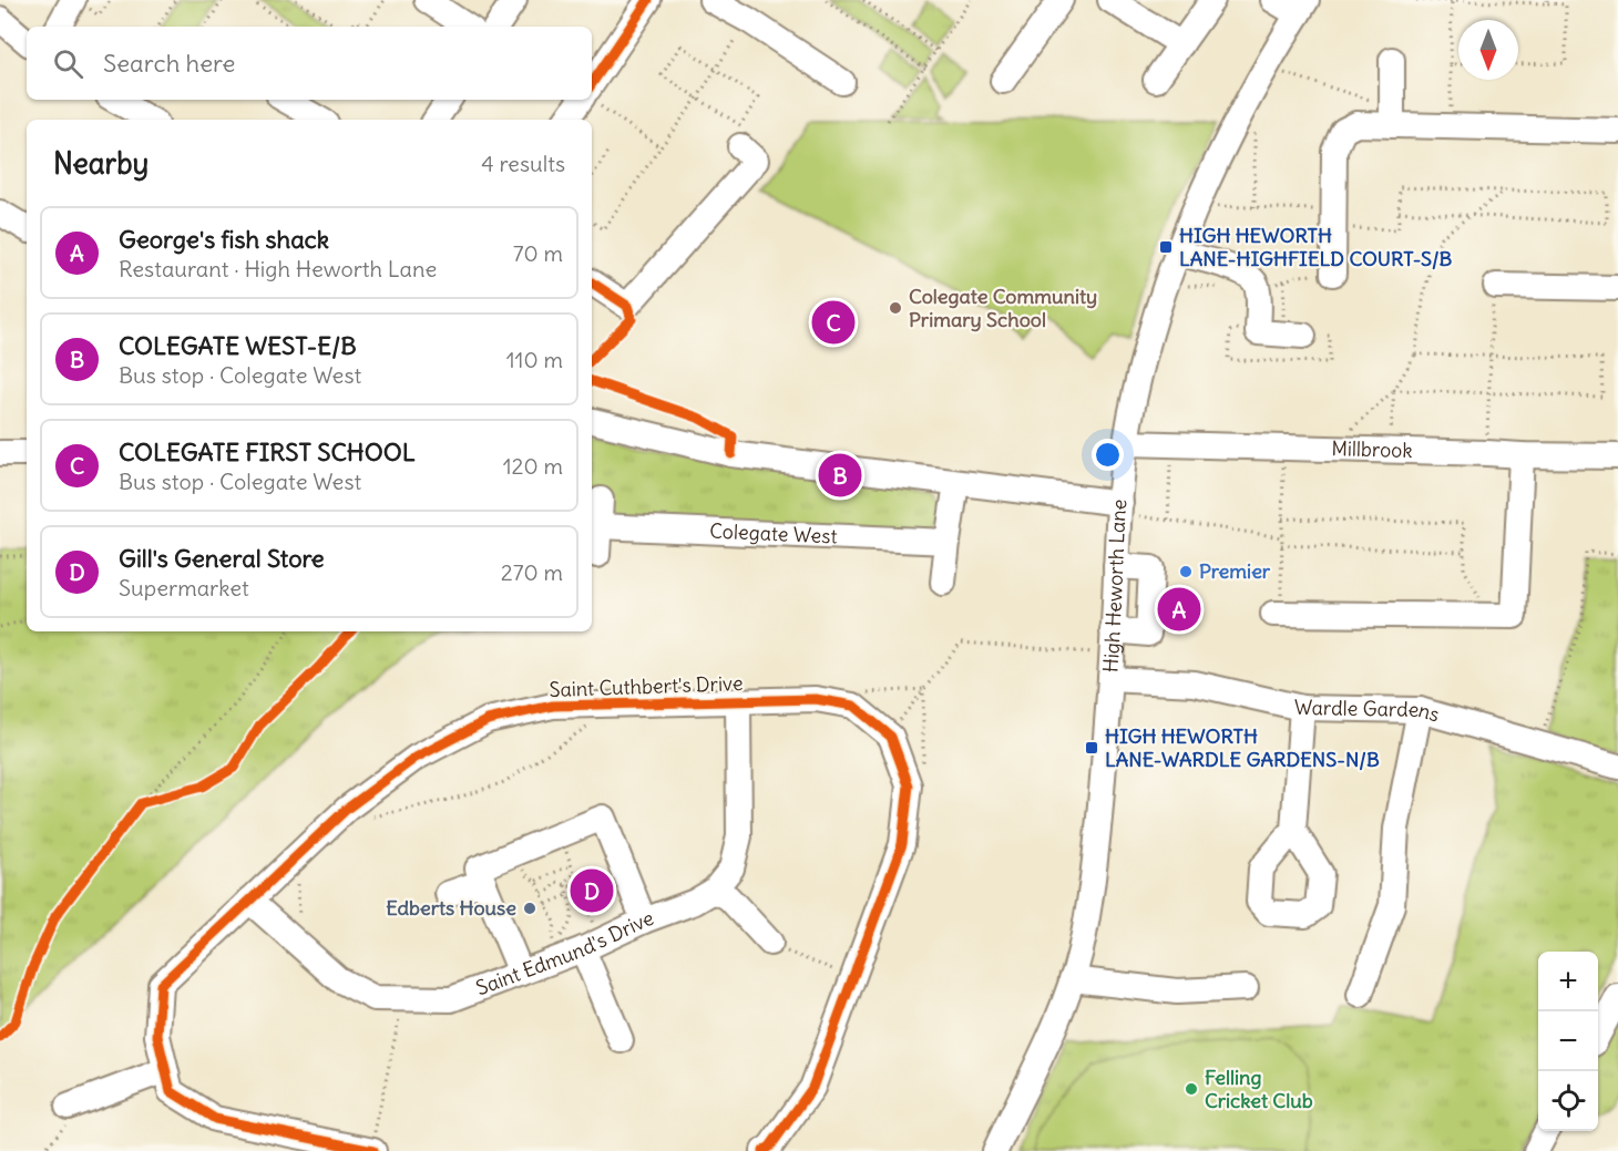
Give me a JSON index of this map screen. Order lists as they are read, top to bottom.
{
  "streets": {
    "street": [
      "Millbrook",
      "Colegate West",
      "High Heworth Lane",
      "Saint Cuthbert's Drive",
      "Wardle Gardens",
      "Saint Edmund's Drive"
    ]
  },
  "crossings": [
    ["Millbrook", "High Heworth Lane"],
    ["High Heworth Lane", "Wardle Gardens"],
    ["Saint Cuthbert's Drive", "Saint Edmund's Drive"]
  ],
  "places": {
    "transit": ["HIGH HEWORTH LANE-HIGHFIELD COURT-S/B", "HIGH HEWORTH LANE-WARDLE GARDENS-N/B"],
    "other": [
      "Colegate Community Primary School",
      "Premier",
      "Edberts House",
      "Felling Cricket Club"
    ]
  },
  "north": "bottom",
  "page": {
    "search": "Search here",
    "heading": ["Nearby", "4 results"],
    "list": [
      {
        "mark": "A",
        "name": "George's fish shack",
        "note": "Restaurant · High Heworth Lane",
        "value": "70 m"
      },
      {
        "mark": "B",
        "name": "COLEGATE WEST-E/B",
        "note": "Bus stop · Colegate West",
        "value": "110 m"
      },
      {
        "mark": "C",
        "name": "COLEGATE FIRST SCHOOL",
        "note": "Bus stop · Colegate West",
        "value": "120 m"
      },
      {
        "mark": "D",
        "name": "Gill's General Store",
        "note": "Supermarket",
        "value": "270 m"
      }
    ],
    "pins": [
      "C",
      "B",
      "A",
      "D"
    ],
    "map_buttons": ["+", "−"]
  }
}
